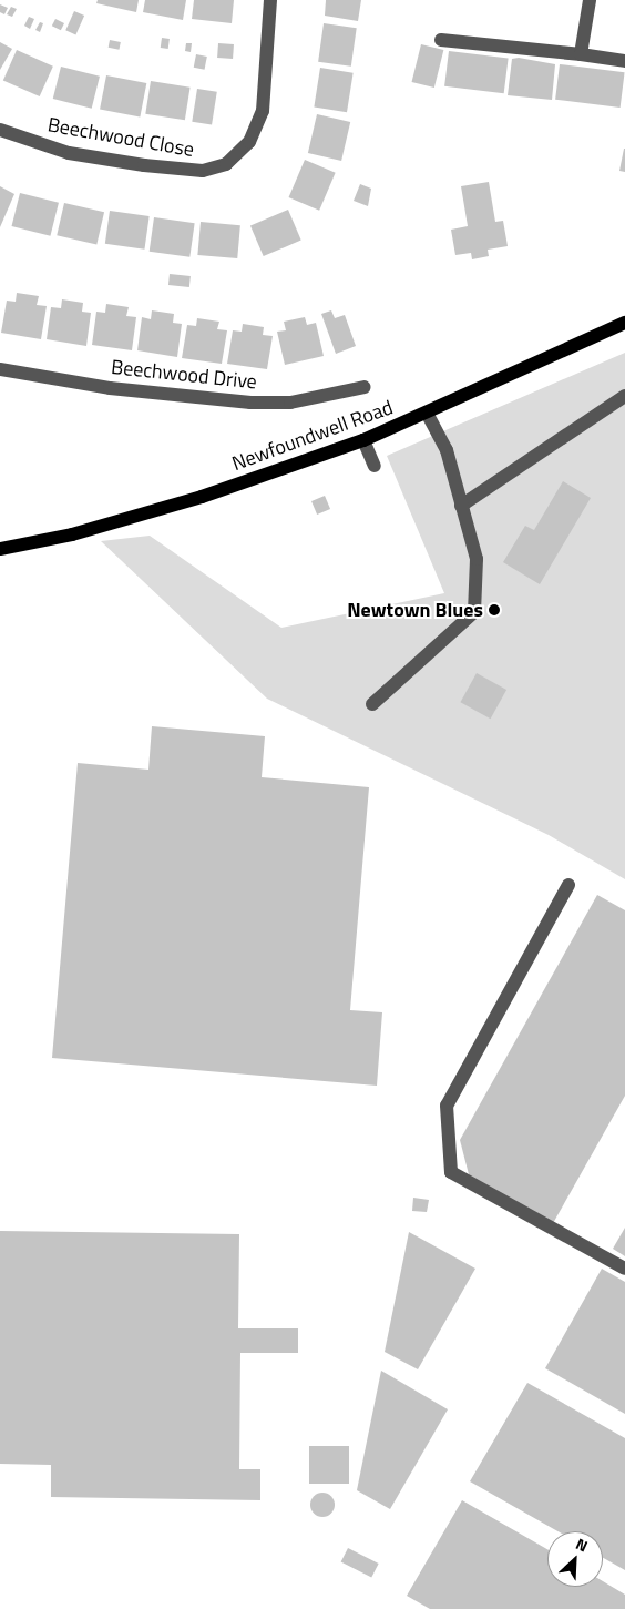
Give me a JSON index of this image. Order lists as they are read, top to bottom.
{
  "streets": {
    "main road": ["Newfoundwell Road"],
    "street": ["Beechwood Close", "Beechwood Drive"]
  },
  "places": ["Newtown Blues"],
  "north": "top right"
}
